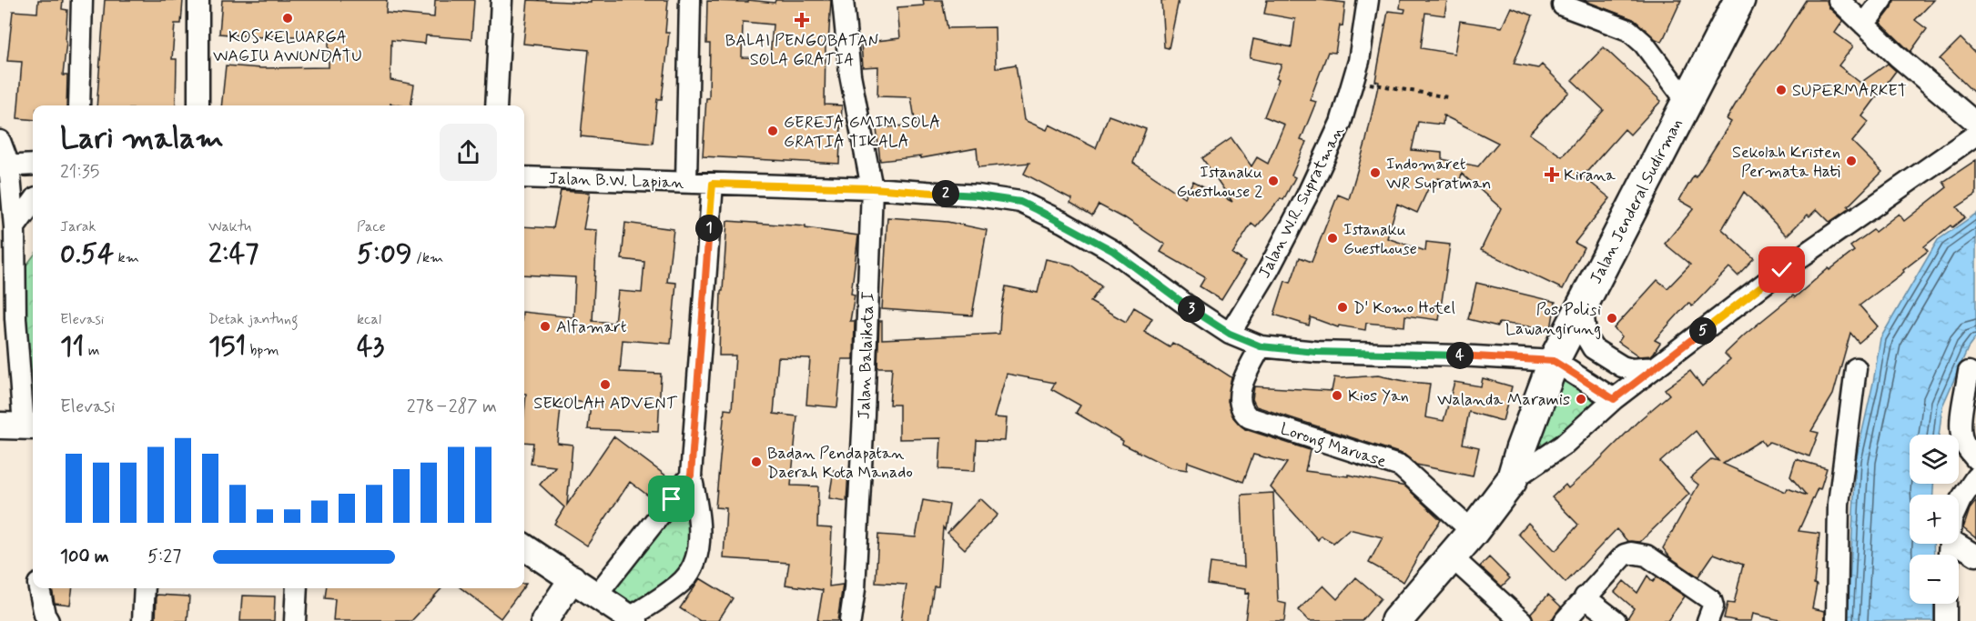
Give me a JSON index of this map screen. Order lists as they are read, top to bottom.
{
  "streets": {
    "highway": ["Jalan Jenderal Sudirman"],
    "street": [
      "Jalan B.W. Lapian",
      "Jalan W.R. Supratman",
      "Jalan Balaikota I",
      "Lorong Maruase"
    ]
  },
  "crossings": [
    ["Jalan B.W. Lapian", "Jalan Jenderal Sudirman"],
    ["Jalan B.W. Lapian", "Jalan W.R. Supratman"],
    ["Jalan B.W. Lapian", "Jalan Balaikota I"],
    ["Jalan B.W. Lapian", "Lorong Maruase"],
    ["Jalan Jenderal Sudirman", "Lorong Maruase"]
  ],
  "places": {
    "other": [
      "KOS KELUARGA WAGIU AWUNDATU",
      "SUPERMARKET",
      "GEREJA GMIM SOLA GRATIA TIKALA",
      "Sekolah Kristen Permata Hati",
      "Indomaret WR Supratman",
      "Istanaku Guesthouse 2",
      "Istanaku Guesthouse",
      "D' Komo Hotel",
      "Pos Polisi Lawangirung",
      "Alfamart",
      "SEKOLAH ADVENT",
      "Kios Yan",
      "Walanda Maramis",
      "Badan Pendapatan Daerah Kota Manado"
    ],
    "health": ["BALAI PENGOBATAN SOLA GRATIA", "Kirana"]
  },
  "page": {
    "heading": ["Lari malam", "21:35"],
    "pins": [
      "2",
      "1",
      "3",
      "5",
      "4"
    ],
    "stats": [
      ["Jarak", "0.54 km"],
      ["Waktu", "2:47"],
      ["Pace", "5:09 /km"],
      ["Elevasi", "11 m"],
      ["Detak jantung", "151 bpm"],
      ["kcal", "43"]
    ],
    "chart": ["Elevasi", "278–287 m"],
    "map_buttons": ["+", "−"],
    "list": [
      {
        "name": "100 m",
        "note": "5:27"
      }
    ]
  }
}
